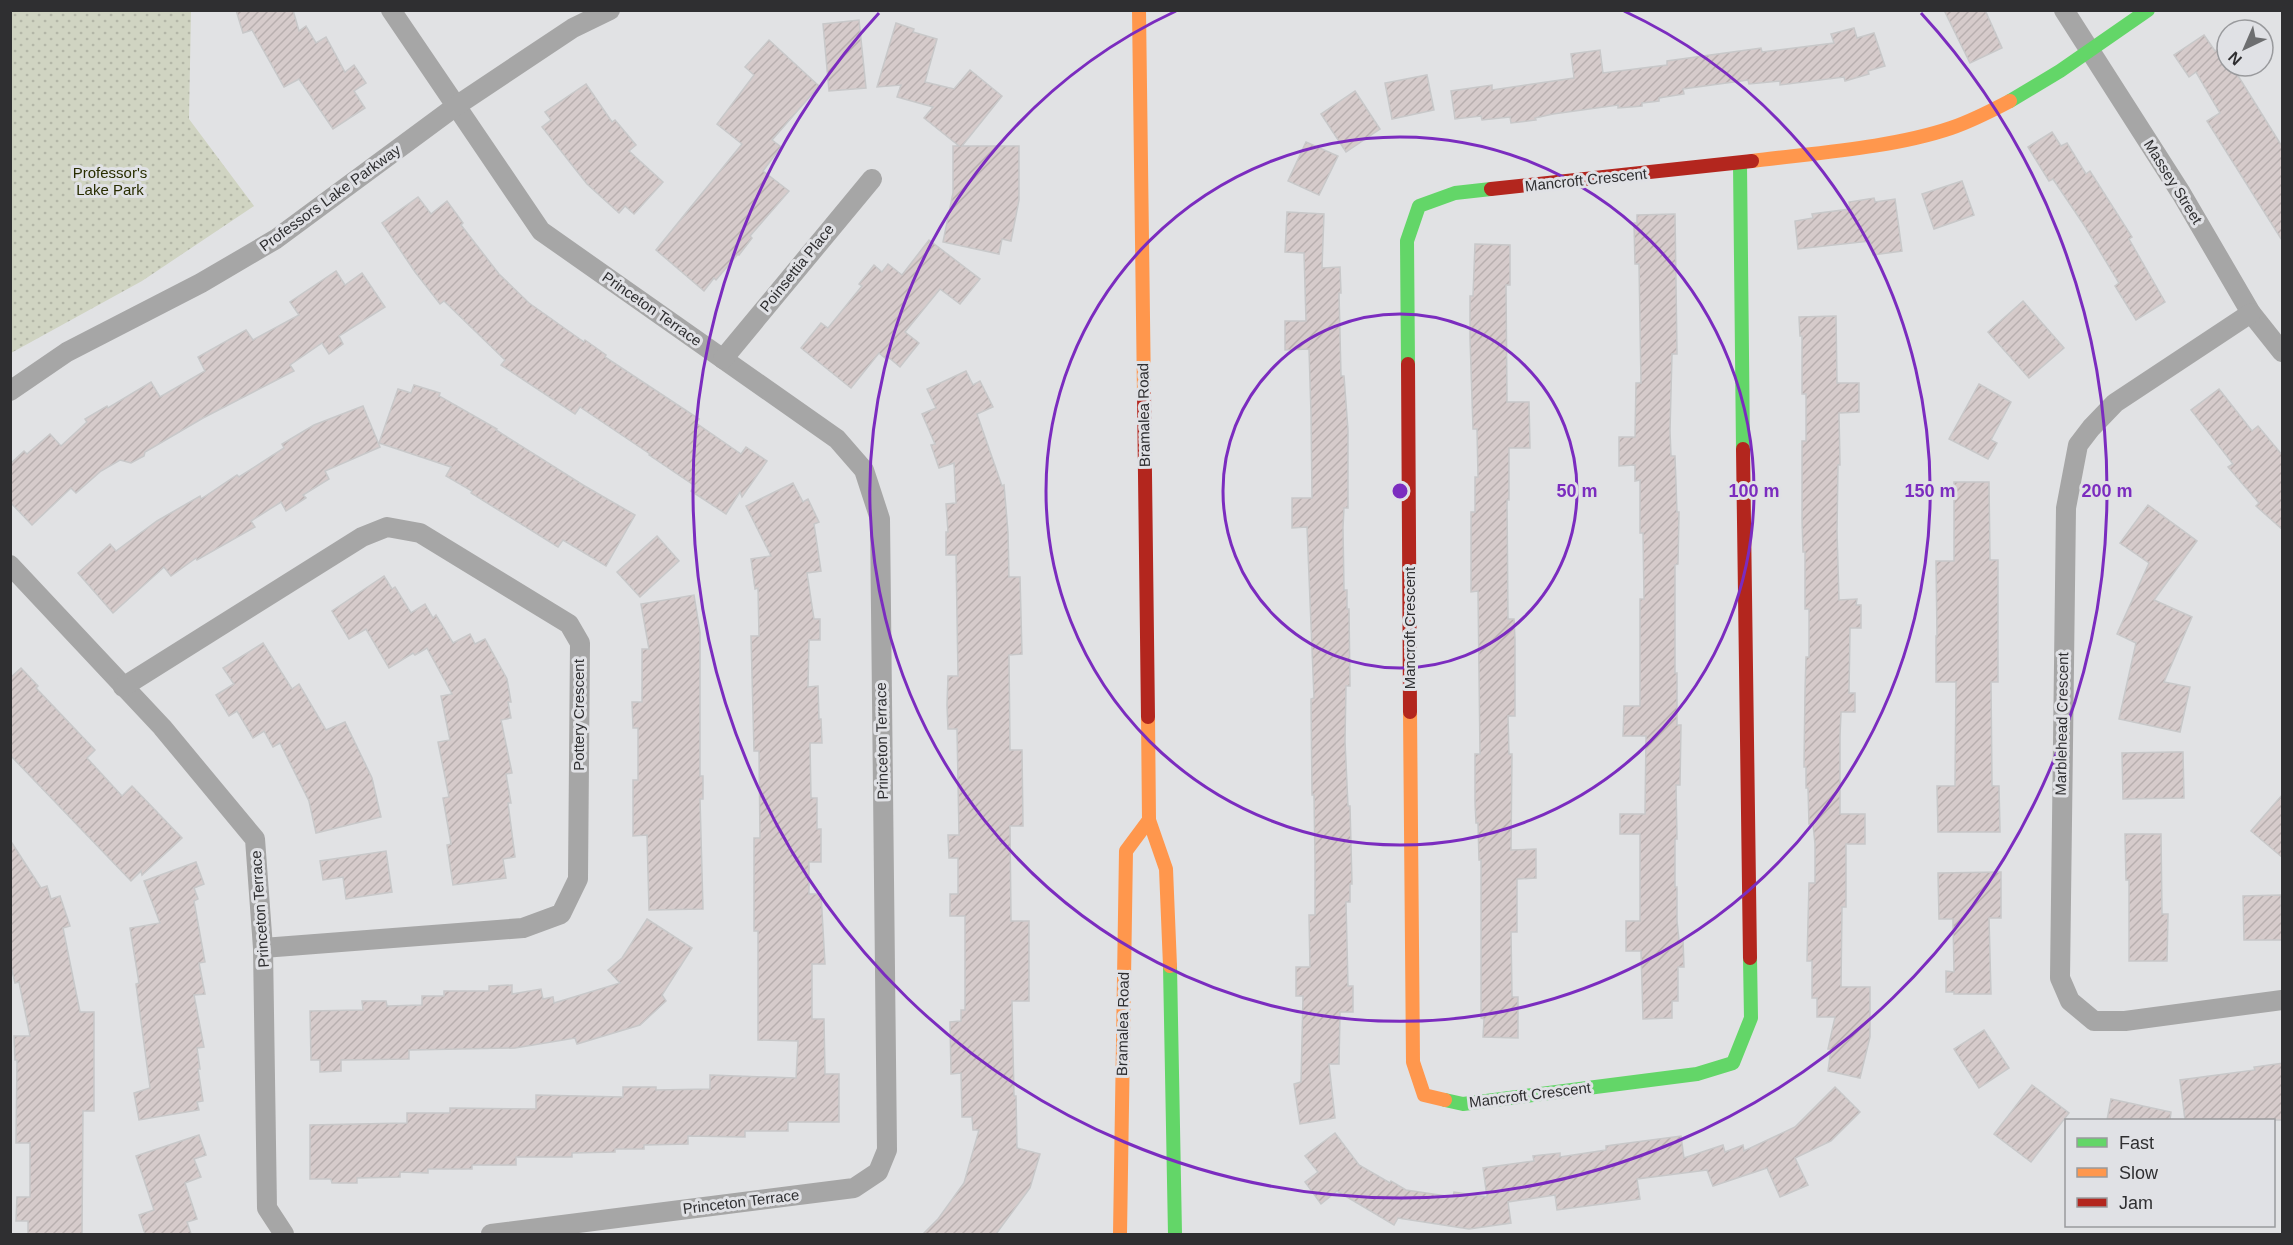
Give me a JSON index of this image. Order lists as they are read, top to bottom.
{
  "streets": {
    "street": [
      "Mancroft Crescent",
      "Massey Street",
      "Professors Lake Parkway",
      "Poinsettia Place",
      "Princeton Terrace",
      "Bramalea Road",
      "Pottery Crescent",
      "Marblehead Crescent"
    ]
  },
  "crossings": [
    ["Mancroft Crescent", "Massey Street"],
    ["Massey Street", "Marblehead Crescent"],
    ["Professors Lake Parkway", "Princeton Terrace"],
    ["Poinsettia Place", "Princeton Terrace"],
    ["Princeton Terrace", "Pottery Crescent"]
  ],
  "parks": ["Professor's Lake Park"],
  "legend": ["Fast", "Slow", "Jam"],
  "north": "bottom left",
  "rings": [
    "50 m",
    "100 m",
    "150 m",
    "200 m"
  ]
}
